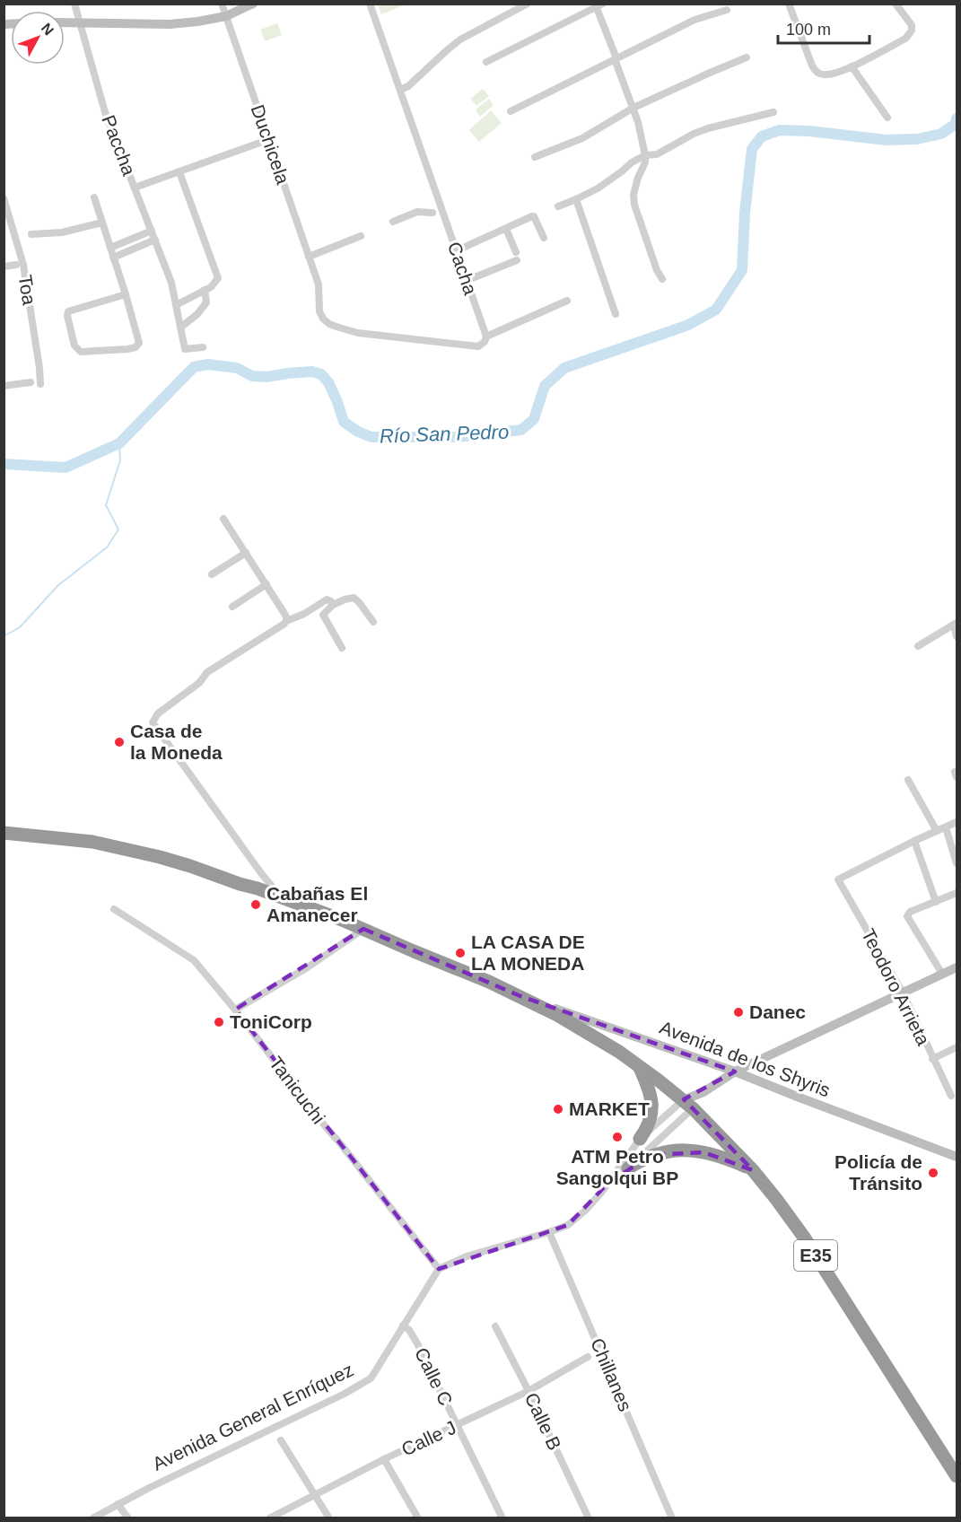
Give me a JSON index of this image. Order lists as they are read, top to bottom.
{
  "streets": {
    "highway": ["E35"],
    "street": [
      "Duchicela",
      "Paccha",
      "Cacha",
      "Toa",
      "Teodoro Arrieta",
      "Avenida de los Shyris",
      "Tanicuchi",
      "Chillanes",
      "Calle C",
      "Avenida General Enríquez",
      "Calle B",
      "Calle J"
    ]
  },
  "crossings": [
    ["Duchicela", "Cacha"],
    ["Avenida de los Shyris", "E35"],
    ["Tanicuchi", "Avenida General Enríquez"],
    ["Calle C", "Avenida General Enríquez"],
    ["Calle C", "Calle J"],
    ["Calle B", "Calle J"]
  ],
  "water": ["Río San Pedro"],
  "places": [
    "Casa de la Moneda",
    "Cabañas El Amanecer",
    "LA CASA DE LA MONEDA",
    "Danec",
    "ToniCorp",
    "MARKET",
    "ATM Petro Sangolqui BP",
    "Policía de Tránsito"
  ],
  "scale_bar": "100 m",
  "north": "top right"
}
